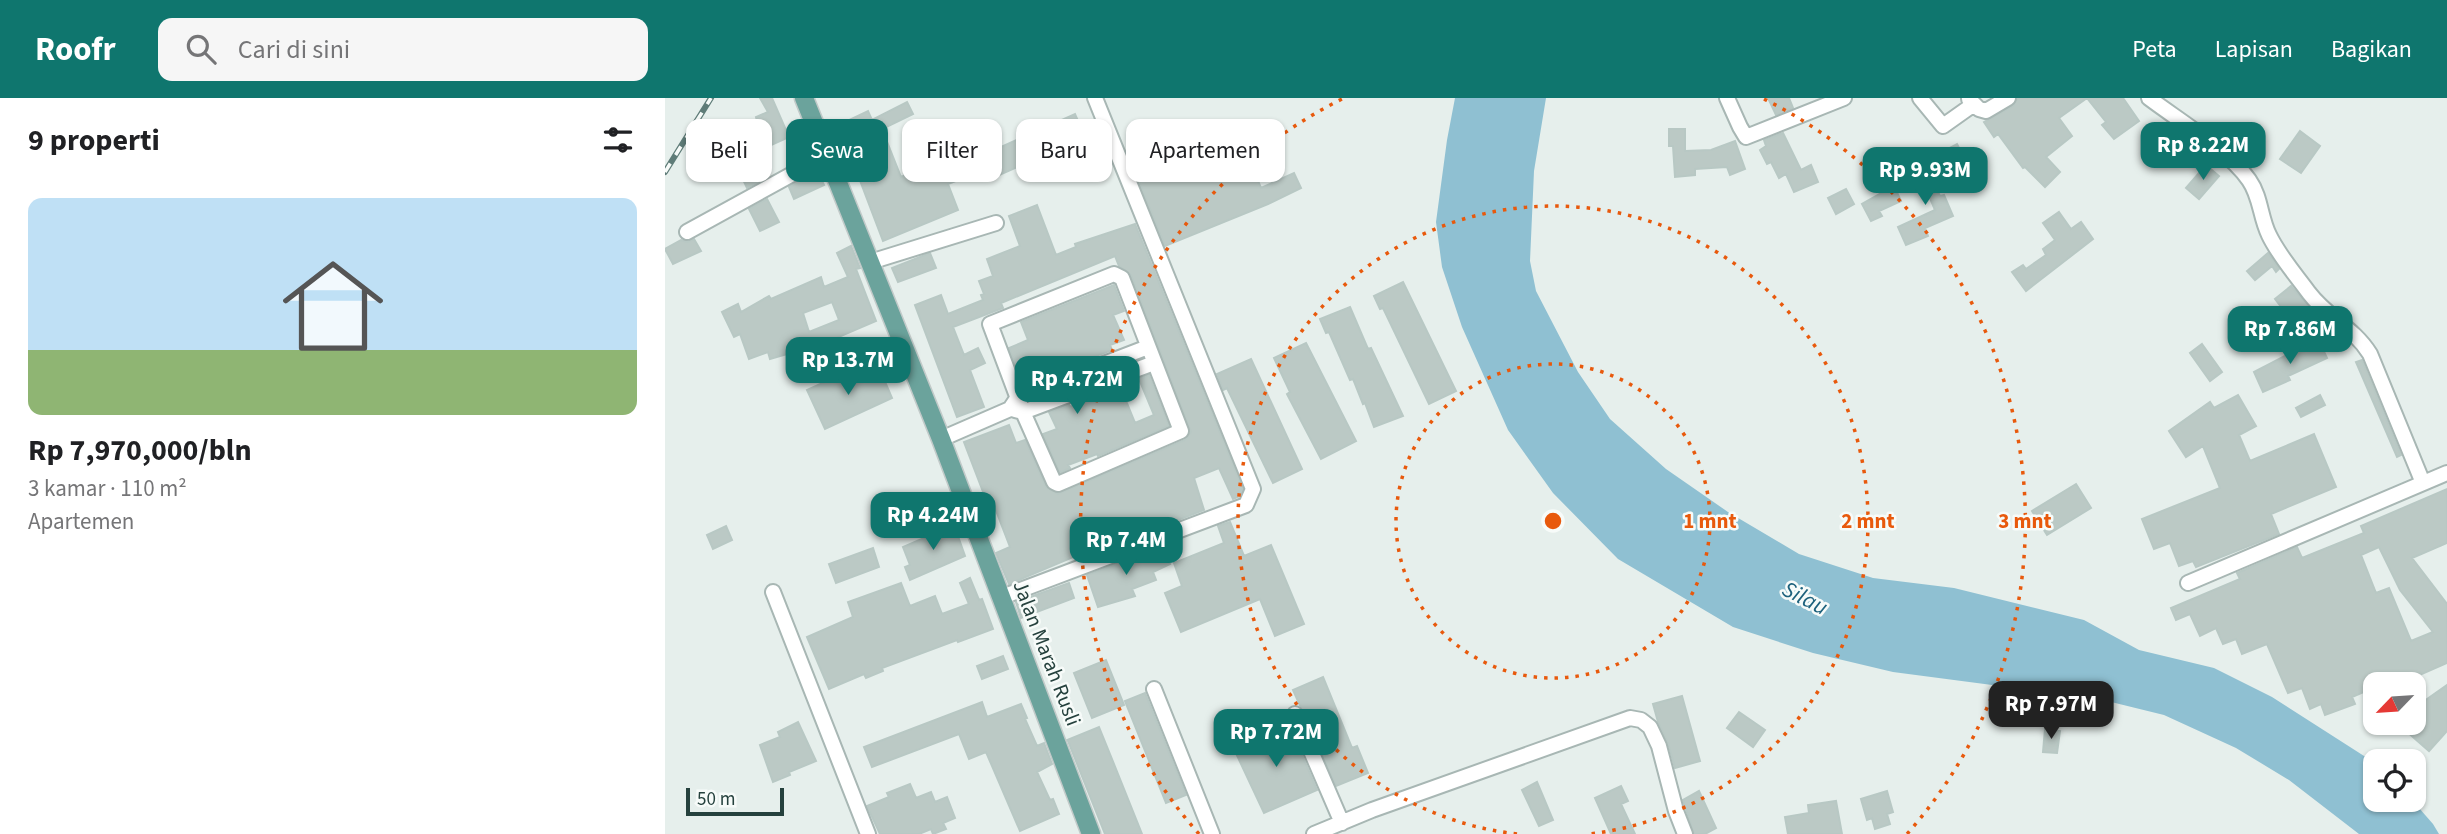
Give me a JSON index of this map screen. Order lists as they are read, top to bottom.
{
  "streets": {
    "main road": ["Jalan Marah Rusli"]
  },
  "water": ["Silau"],
  "scale_bar": "50 m",
  "north": "bottom left",
  "page": {
    "header": "Roofr",
    "search": "Cari di sini",
    "nav": ["Peta", "Lapisan", "Bagikan"],
    "heading": "9 properti",
    "chip": [
      "Beli",
      "Sewa",
      "Filter",
      "Baru",
      "Apartemen"
    ],
    "price": [
      "Rp 8.22M",
      "Rp 9.93M",
      "Rp 7.86M",
      "Rp 13.7M",
      "Rp 4.72M",
      "Rp 4.24M",
      "Rp 7.4M",
      "Rp 7.97M",
      "Rp 7.72M"
    ],
    "list": [
      {
        "name": "Rp 7,970,000/bln",
        "note": "3 kamar · 110 m² · Apartemen"
      }
    ],
    "scale": "50 m"
  },
  "rings": ["1 mnt", "2 mnt", "3 mnt"]
}
